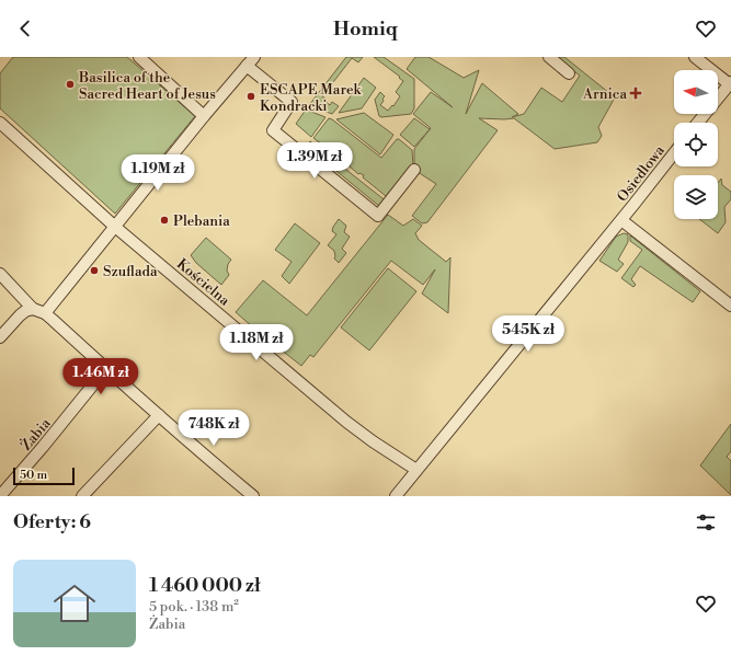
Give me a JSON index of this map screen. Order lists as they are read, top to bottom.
{
  "streets": {
    "street": ["Osiedlowa", "Kościelna", "Żabia"]
  },
  "crossings": [
    ["Osiedlowa", "Kościelna"]
  ],
  "places": {
    "other": [
      "Basilica of the Sacred Heart of Jesus",
      "ESCAPE Marek Kondracki",
      "Plebania",
      "Szuflada"
    ],
    "health": ["Arnica"]
  },
  "scale_bar": "50 m",
  "north": "left",
  "page": {
    "header": "Homiq",
    "price": [
      "1.39M zł",
      "1.19M zł",
      "545K zł",
      "1.18M zł",
      "1.46M zł",
      "748K zł"
    ],
    "scale": "50 m",
    "heading": "Oferty: 6",
    "list": [
      {
        "name": "1 460 000 zł",
        "note": "5 pok. · 138 m² · Żabia"
      }
    ]
  }
}
